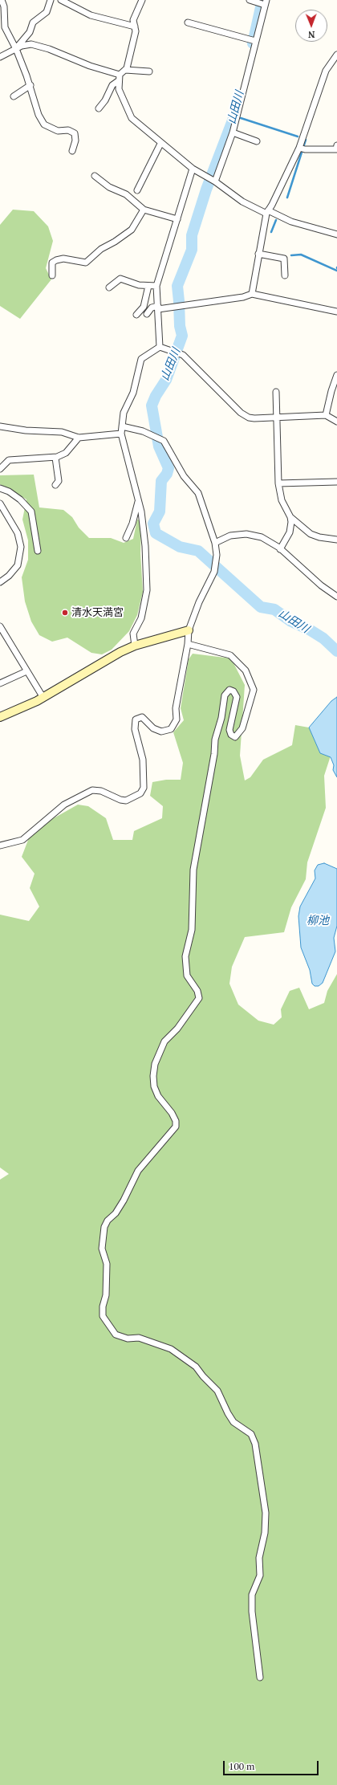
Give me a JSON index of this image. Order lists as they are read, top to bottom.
{
  "water": ["山田川", "柳池"],
  "places": ["清水天満宮"],
  "scale_bar": "100 m",
  "north": "bottom"
}
